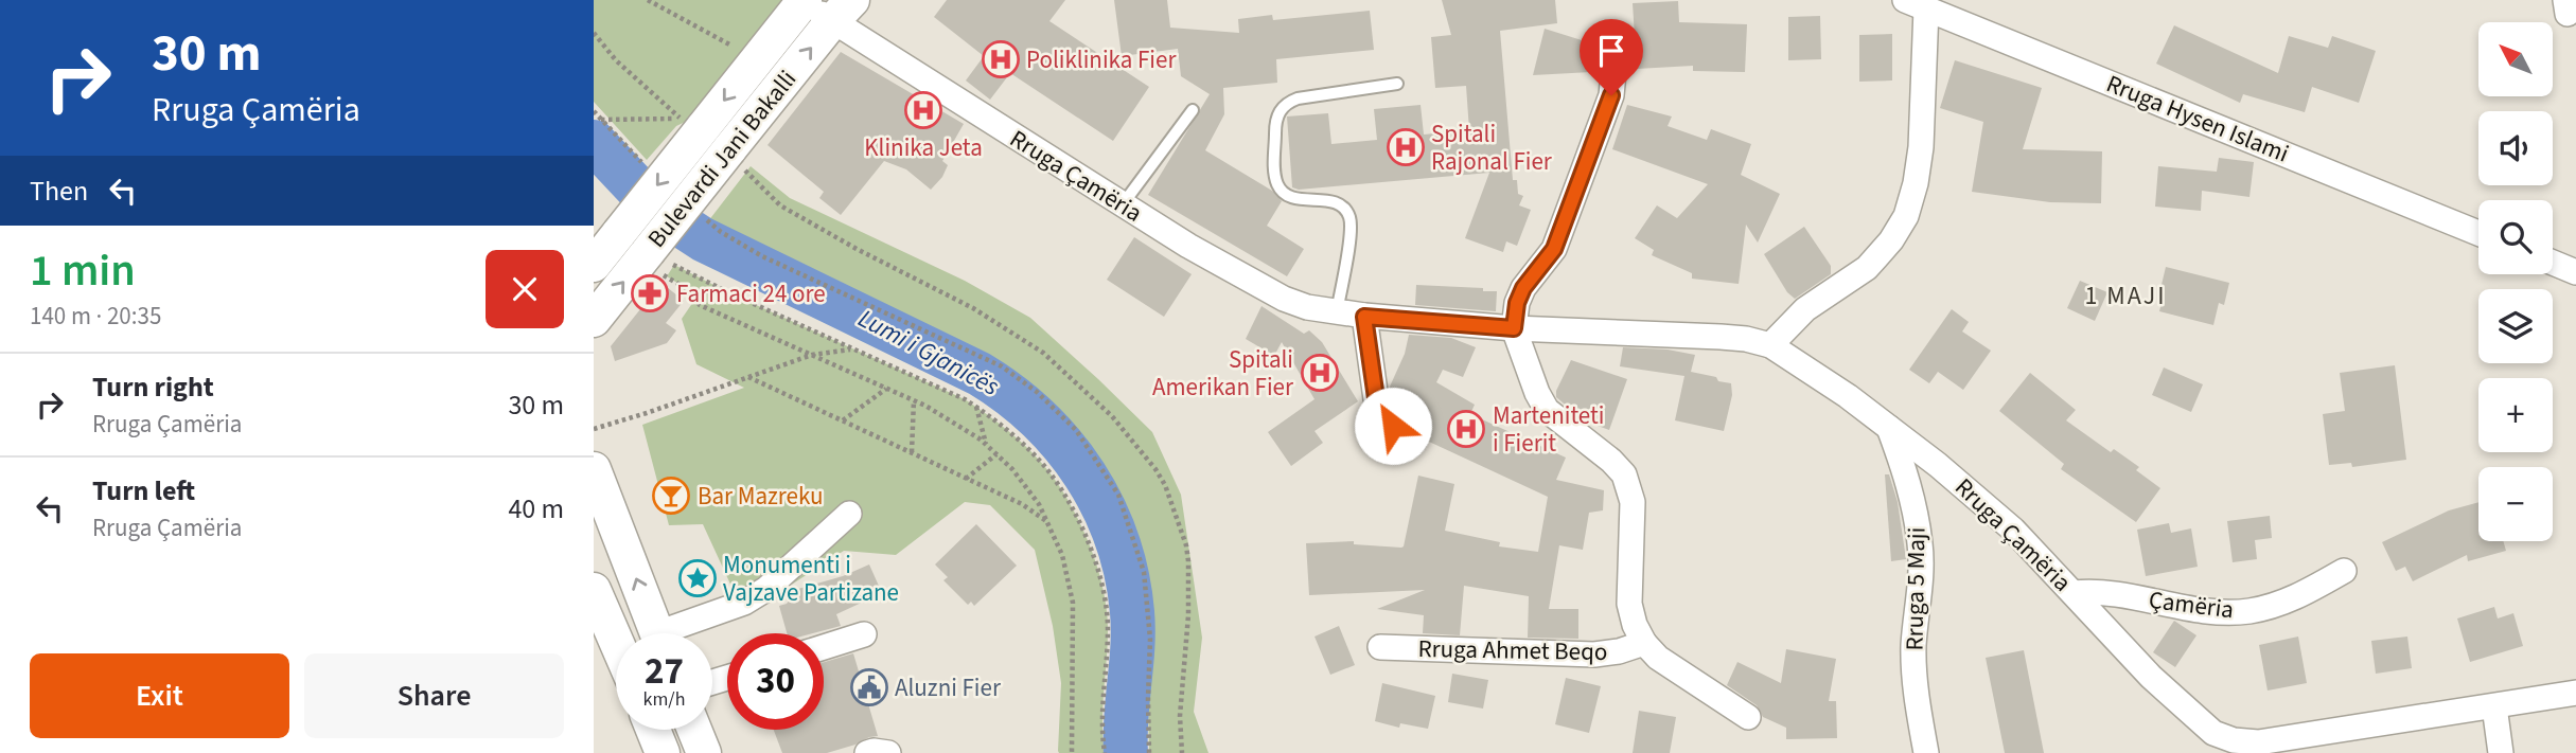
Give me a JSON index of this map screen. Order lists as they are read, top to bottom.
{
  "streets": {
    "main road": ["Bulevardi Jani Bakalli"],
    "street": [
      "Rruga Hysen Islami",
      "Rruga Çamëria",
      "Rruga 5 Maji",
      "Çamëria",
      "Rruga Ahmet Beqo"
    ]
  },
  "crossings": [
    ["Bulevardi Jani Bakalli", "Rruga Çamëria"],
    ["Rruga Çamëria", "Rruga 5 Maji"],
    ["Rruga Çamëria", "Çamëria"],
    ["Rruga Çamëria", "Rruga Ahmet Beqo"]
  ],
  "districts": ["1 MAJI"],
  "water": ["Lumi i Gjanicës"],
  "places": {
    "hospital": [
      "Poliklinika Fier",
      "Klinika Jeta",
      "Spitali Rajonal Fier",
      "Spitali Amerikan Fier",
      "Marteniteti i Fierit"
    ],
    "pharmacy": ["Farmaci 24 ore"],
    "bar": ["Bar Mazreku"],
    "place": ["Monumenti i Vajzave Partizane"],
    "public building": ["Aluzni Fier"]
  },
  "north": "top left",
  "page": {
    "turn": ["30 m", "Rruga Çamëria"],
    "map_buttons": ["+", "−"],
    "then": "Then",
    "heading": ["1 min", "140 m · 20:35"],
    "list": [
      {
        "name": "Turn right",
        "note": "Rruga Çamëria",
        "value": "30 m"
      },
      {
        "name": "Turn left",
        "note": "Rruga Çamëria",
        "value": "40 m"
      }
    ],
    "speed": "27 km/h",
    "limit": "30",
    "buttons": ["Exit", "Share"]
  }
}
